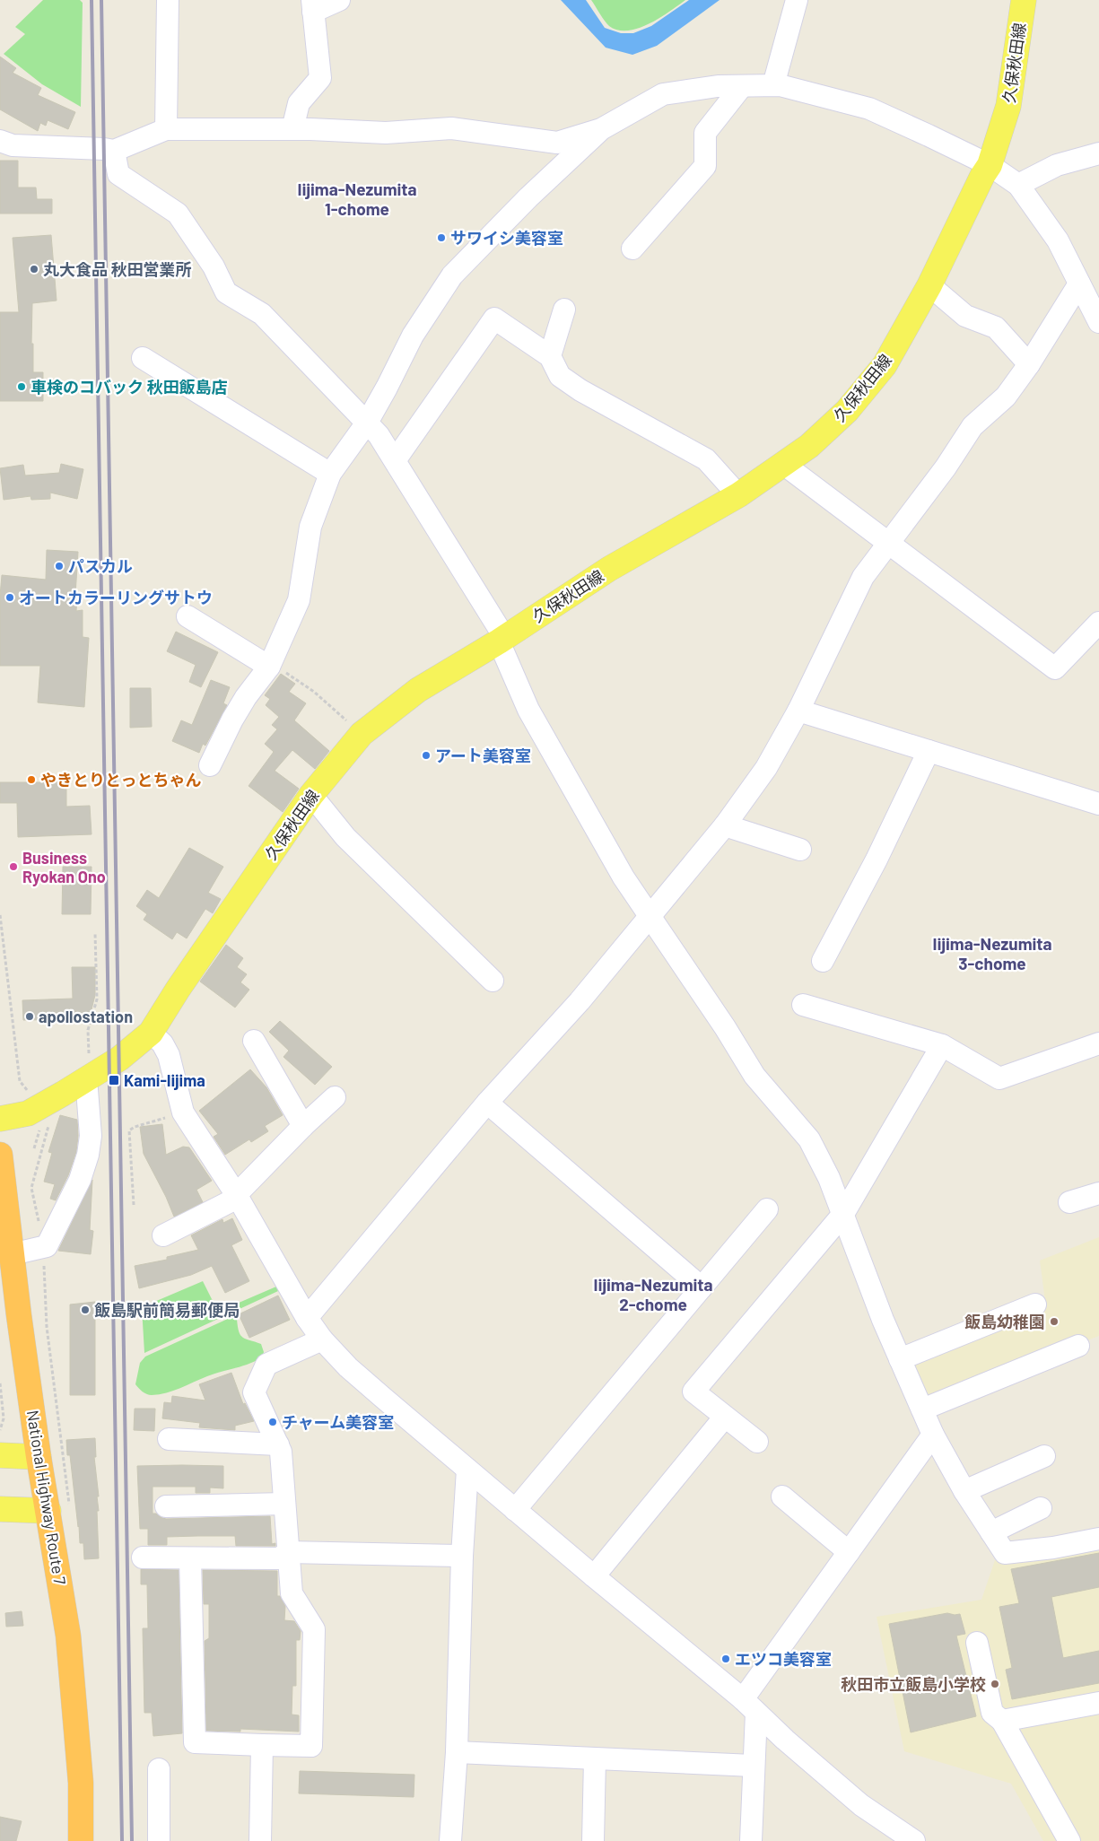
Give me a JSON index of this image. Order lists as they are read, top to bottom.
{
  "streets": {
    "highway": ["National Highway Route 7"],
    "main road": ["久保秋田線"]
  },
  "districts": ["Iijima-Nezumita 1-chome", "Iijima-Nezumita 3-chome", "Iijima-Nezumita 2-chome"],
  "places": {
    "other": [
      "サワイシ美容室",
      "丸大食品 秋田営業所",
      "車検のコバック 秋田飯島店",
      "パスカル",
      "オートカラーリングサトウ",
      "アート美容室",
      "やきとりとっとちゃん",
      "Business Ryokan Ono",
      "apollostation",
      "飯島駅前簡易郵便局",
      "飯島幼稚園",
      "チャーム美容室",
      "エツコ美容室",
      "秋田市立飯島小学校"
    ],
    "transit": ["Kami-Iijima"]
  }
}
